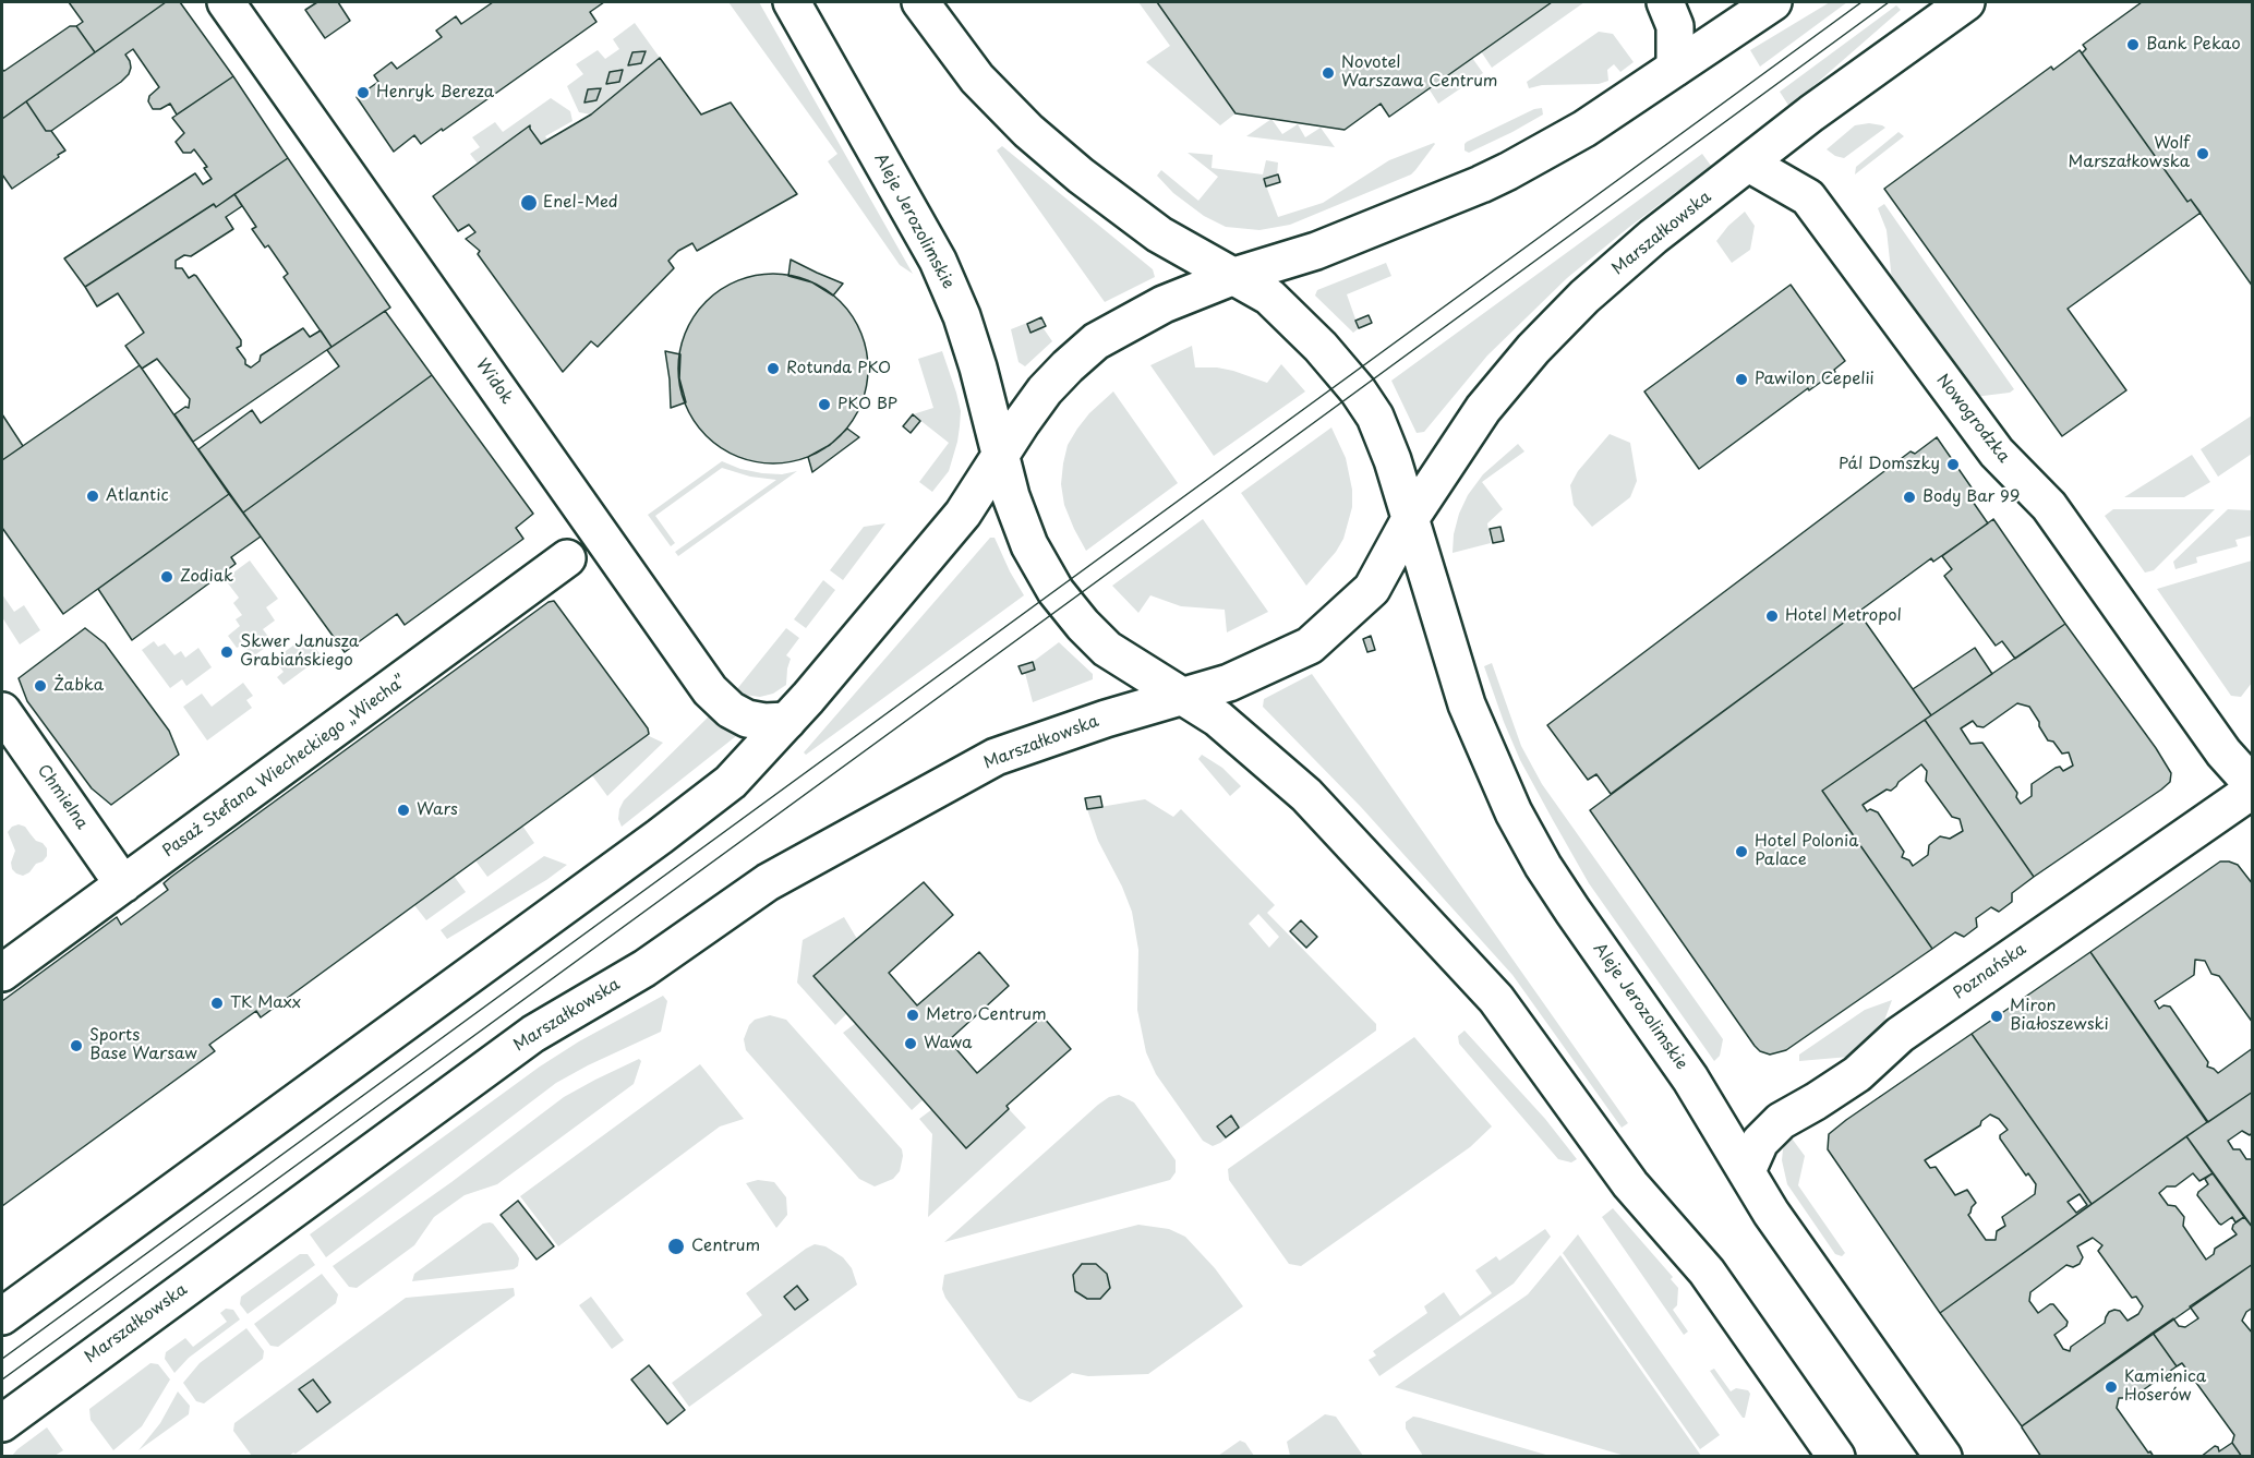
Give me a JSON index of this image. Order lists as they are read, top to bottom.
{
  "streets": {
    "main road": [
      "Aleje Jerozolimskie",
      "Marszałkowska",
      "Widok",
      "Nowogrodzka",
      "Pasaż Stefana Wiecheckiego „Wiecha”",
      "Chmielna",
      "Poznańska"
    ]
  },
  "crossings": [
    ["Aleje Jerozolimskie", "Marszałkowska"],
    ["Aleje Jerozolimskie", "Poznańska"],
    ["Marszałkowska", "Nowogrodzka"],
    ["Nowogrodzka", "Poznańska"],
    ["Pasaż Stefana Wiecheckiego „Wiecha”", "Chmielna"]
  ],
  "places": [
    "Bank Pekao",
    "Novotel Warszawa Centrum",
    "Henryk Bereza",
    "Wolf Marszałkowska",
    "Enel-Med",
    "Rotunda PKO",
    "Pawilon Cepelii",
    "PKO BP",
    "Pál Domszky",
    "Atlantic",
    "Body Bar 99",
    "Zodiak",
    "Hotel Metropol",
    "Skwer Janusza Grabiańskiego",
    "Żabka",
    "Wars",
    "Hotel Polonia Palace",
    "TK Maxx",
    "Metro Centrum",
    "Miron Białoszewski",
    "Wawa",
    "Sports Base Warsaw",
    "Centrum",
    "Kamienica Hoserów"
  ]
}
